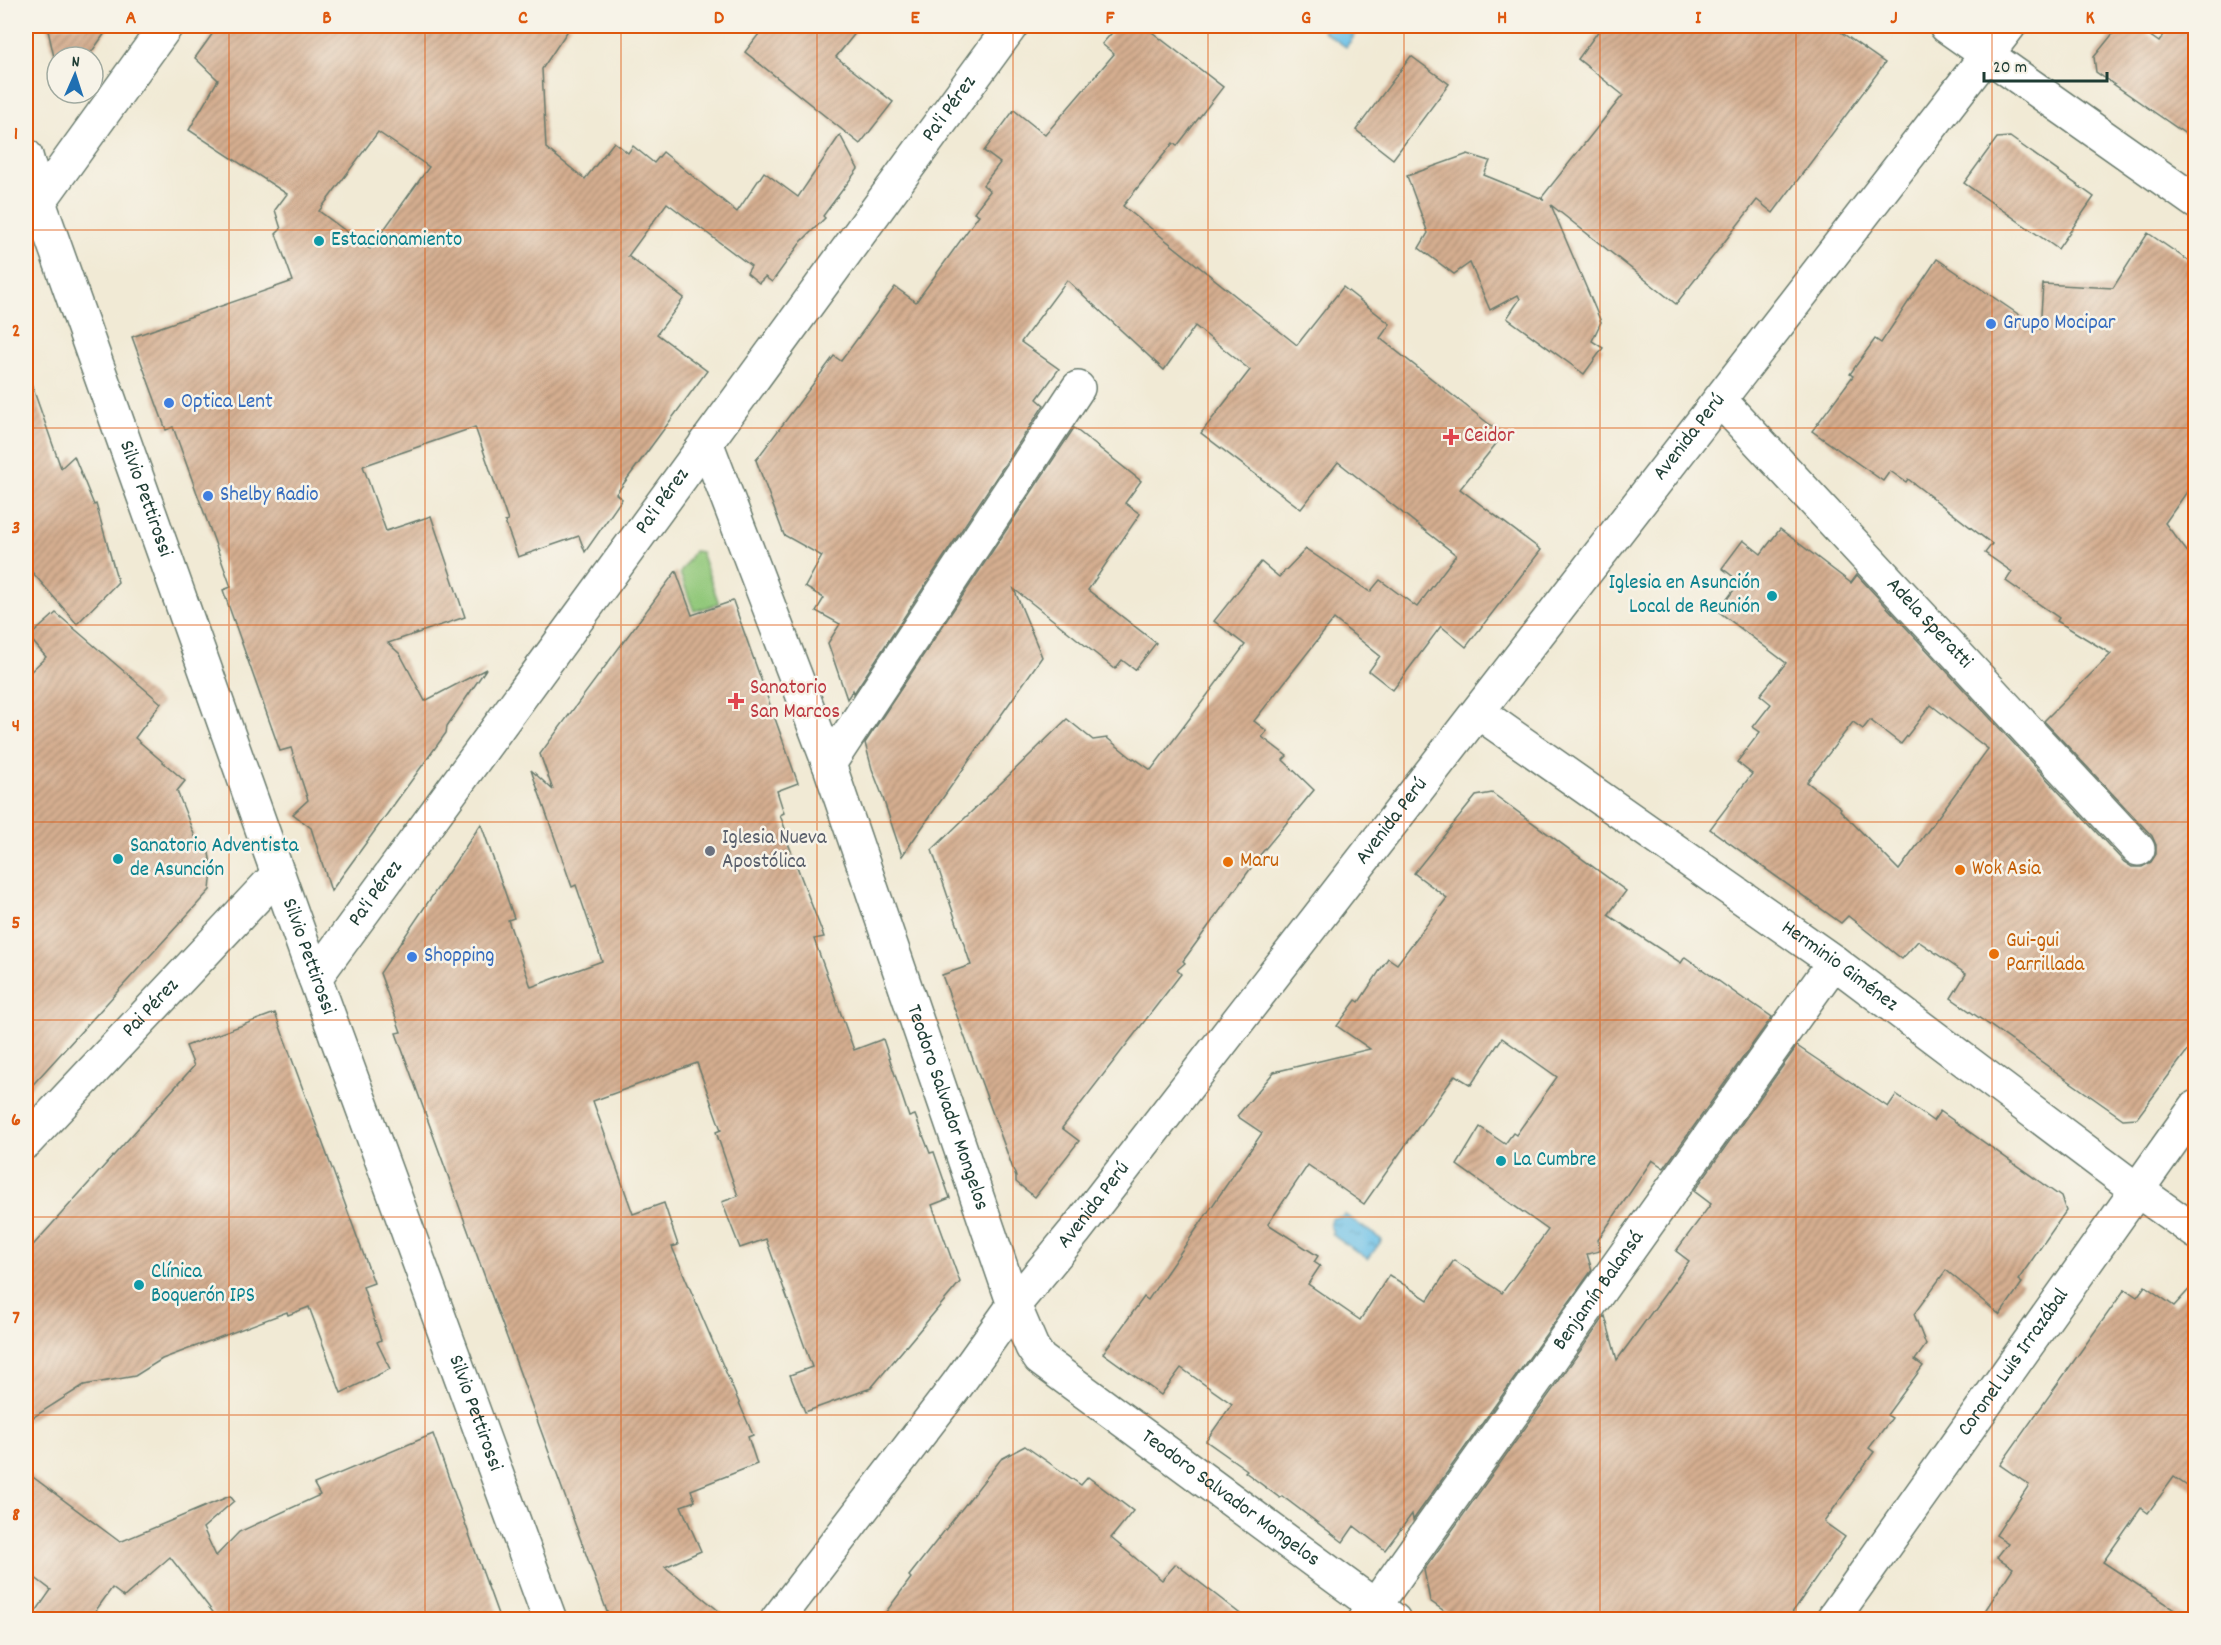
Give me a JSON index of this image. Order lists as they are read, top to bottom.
{
  "streets": {
    "street": [
      "Pa'i Pérez",
      "Avenida Perú",
      "Silvio Pettirossi",
      "Adela Speratti",
      "Herminio Giménez",
      "Pai Pérez",
      "Teodoro Salvador Mongelos",
      "Benjamín Balansá",
      "Coronel Luis Irrazábal"
    ]
  },
  "crossings": [
    ["Pa'i Pérez", "Silvio Pettirossi"],
    ["Pa'i Pérez", "Teodoro Salvador Mongelos"],
    ["Avenida Perú", "Adela Speratti"],
    ["Avenida Perú", "Herminio Giménez"],
    ["Avenida Perú", "Teodoro Salvador Mongelos"],
    ["Silvio Pettirossi", "Pai Pérez"],
    ["Herminio Giménez", "Benjamín Balansá"],
    ["Herminio Giménez", "Coronel Luis Irrazábal"],
    ["Teodoro Salvador Mongelos", "Benjamín Balansá"]
  ],
  "places": {
    "other": [
      "Estacionamiento",
      "Grupo Mocipar",
      "Optica Lent",
      "Shelby Radio",
      "Iglesia en Asunción Local de Reunión",
      "Iglesia Nueva Apostólica",
      "Sanatorio Adventista de Asunción",
      "Maru",
      "Wok Asia",
      "Gui-gui Parrillada",
      "Shopping",
      "La Cumbre",
      "Clínica Boquerón IPS"
    ],
    "health": ["Ceidor", "Sanatorio San Marcos"]
  },
  "scale_bar": "20 m",
  "north": "top",
  "grid": {
    "columns": [
      "A",
      "B",
      "C",
      "D",
      "E",
      "F",
      "G",
      "H",
      "I",
      "J",
      "K"
    ],
    "rows": [
      "1",
      "2",
      "3",
      "4",
      "5",
      "6",
      "7",
      "8"
    ]
  }
}
